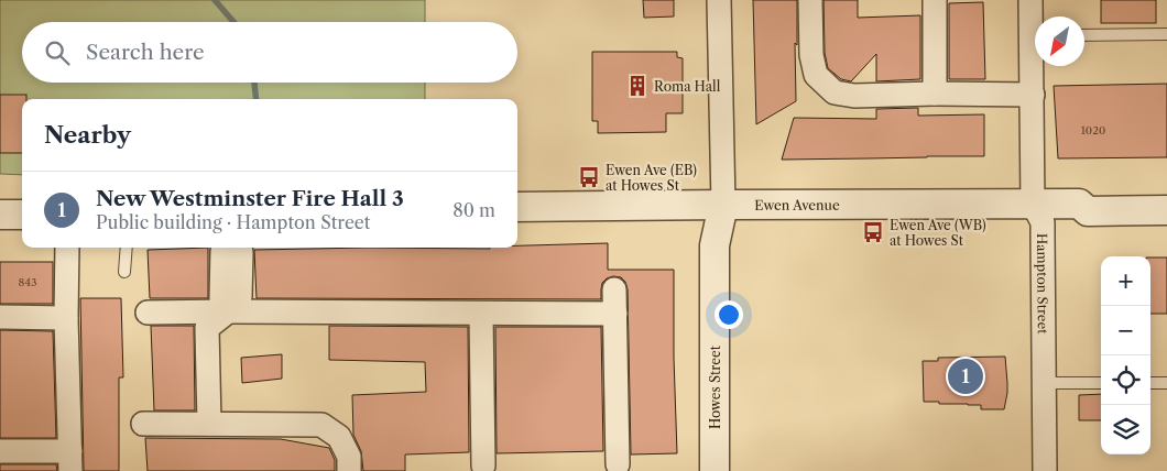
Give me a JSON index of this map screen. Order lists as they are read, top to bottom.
{
  "streets": {
    "street": ["Ewen Avenue", "Hampton Street", "Howes Street"]
  },
  "crossings": [
    ["Ewen Avenue", "Hampton Street"],
    ["Ewen Avenue", "Howes Street"]
  ],
  "places": {
    "building": ["Roma Hall"],
    "bus stop": ["Ewen Ave (EB) at Howes St", "Ewen Ave (WB) at Howes St"]
  },
  "house_numbers": ["1020", "843"],
  "north": "bottom left",
  "page": {
    "search": "Search here",
    "heading": "Nearby",
    "list": [
      {
        "mark": "1",
        "name": "New Westminster Fire Hall 3",
        "note": "Public building · Hampton Street",
        "value": "80 m"
      }
    ],
    "map_buttons": ["+", "−"],
    "pins": "1"
  }
}
